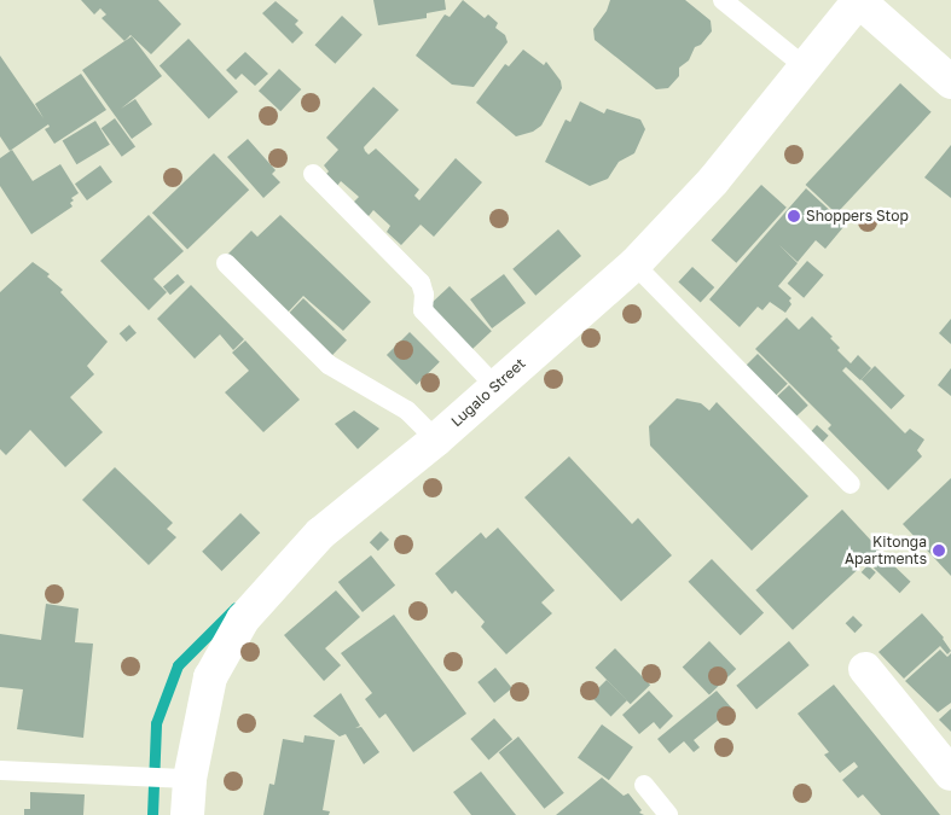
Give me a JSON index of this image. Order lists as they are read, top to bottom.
{
  "streets": {
    "street": ["Lugalo Street"]
  },
  "places": ["Shoppers Stop", "Kitonga Apartments"]
}
